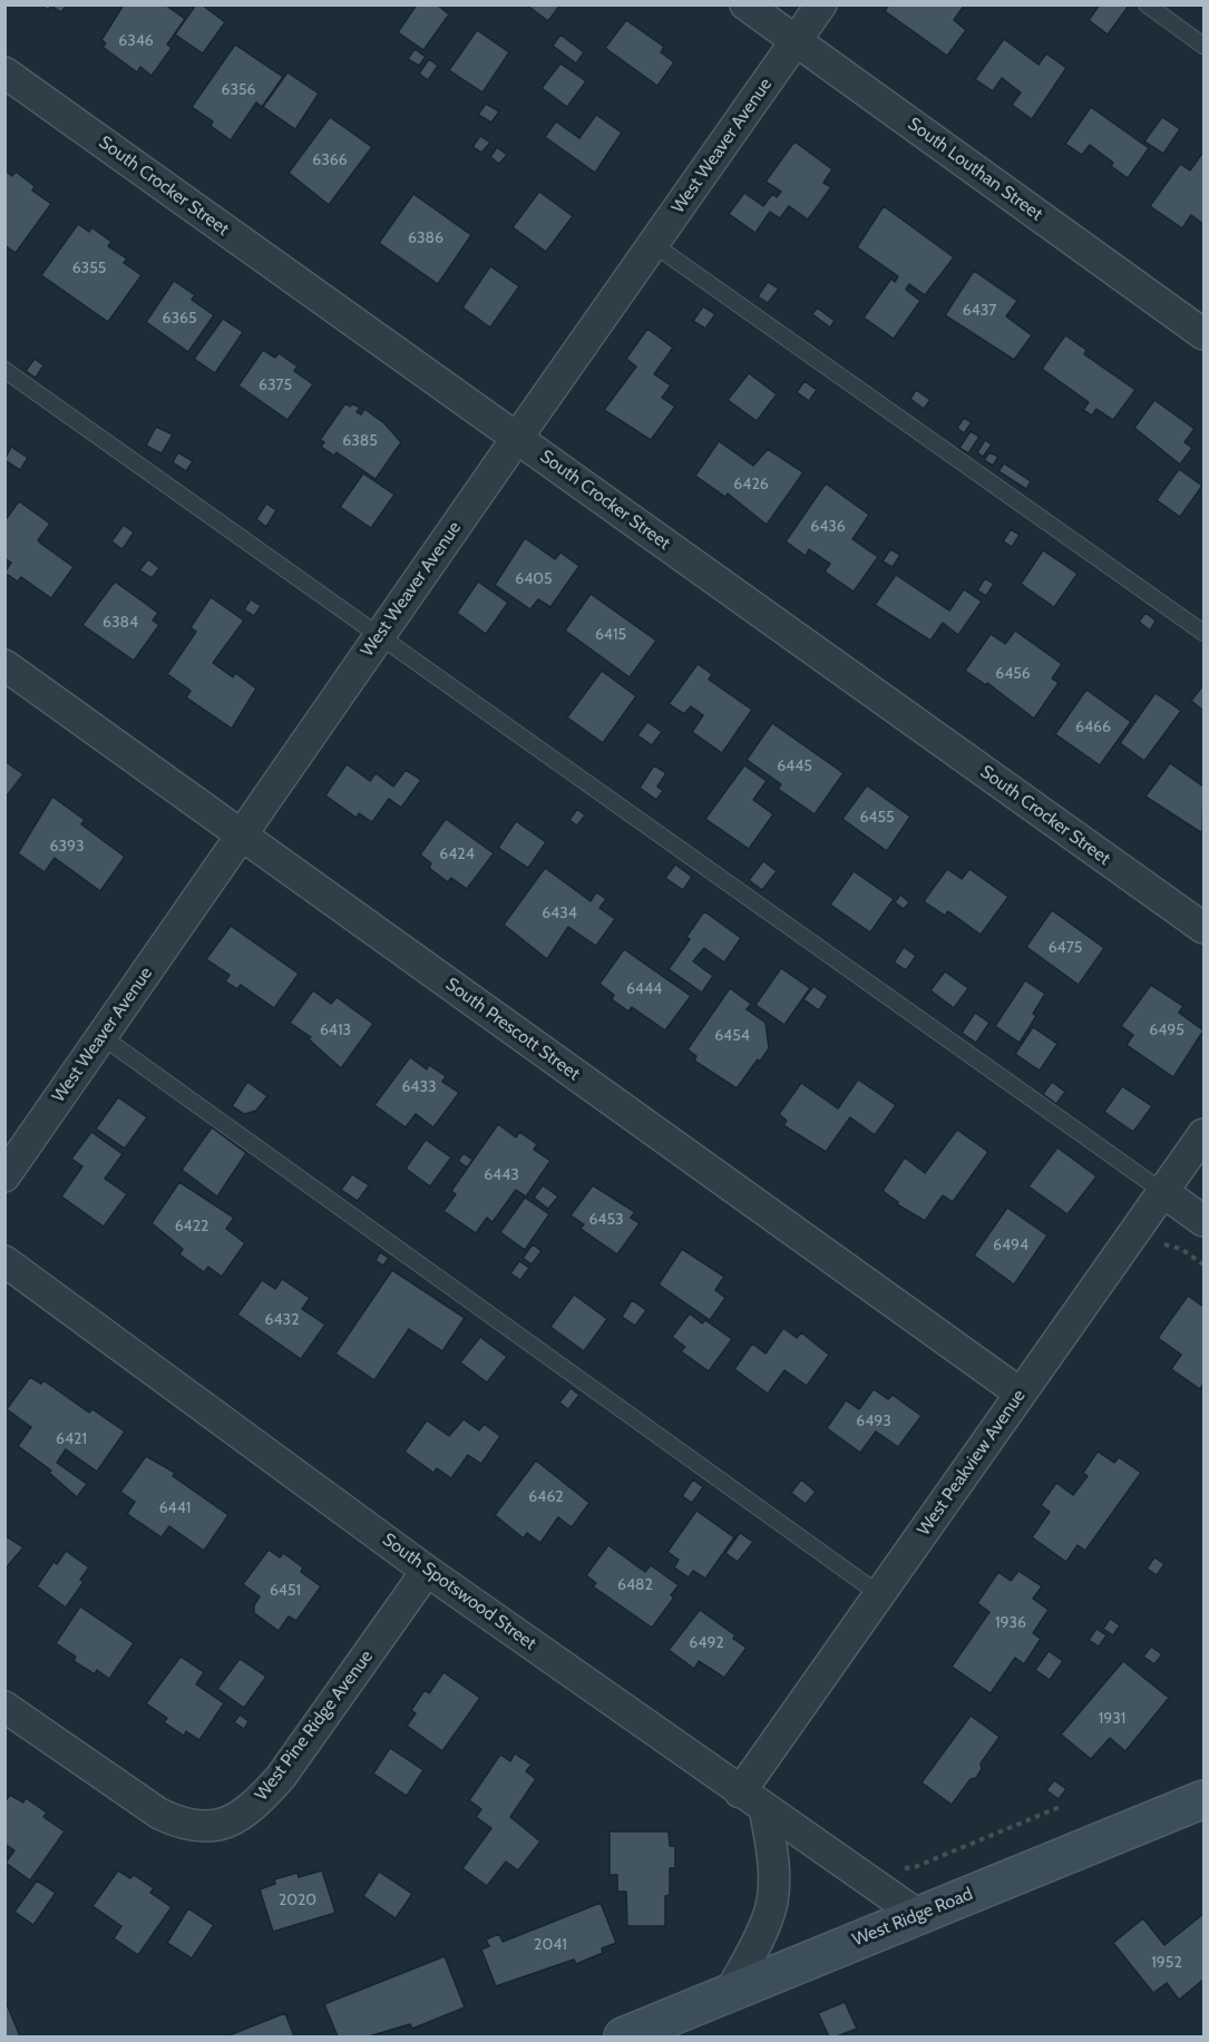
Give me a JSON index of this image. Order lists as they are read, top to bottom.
{
  "streets": {
    "street": [
      "West Weaver Avenue",
      "South Louthan Street",
      "South Crocker Street",
      "South Prescott Street",
      "West Peakview Avenue",
      "South Spotswood Street",
      "West Pine Ridge Avenue",
      "West Ridge Road"
    ]
  },
  "crossings": [
    ["West Weaver Avenue", "South Louthan Street"],
    ["West Weaver Avenue", "South Crocker Street"],
    ["West Weaver Avenue", "South Prescott Street"],
    ["South Prescott Street", "West Peakview Avenue"],
    ["West Peakview Avenue", "South Spotswood Street"],
    ["South Spotswood Street", "West Pine Ridge Avenue"],
    ["South Spotswood Street", "West Ridge Road"]
  ],
  "house_numbers": [
    "6346",
    "6356",
    "6366",
    "6386",
    "6355",
    "6437",
    "6365",
    "6375",
    "6385",
    "6426",
    "6436",
    "6405",
    "6384",
    "6415",
    "6456",
    "6466",
    "6445",
    "6455",
    "6393",
    "6424",
    "6434",
    "6475",
    "6444",
    "6413",
    "6495",
    "6454",
    "6433",
    "6443",
    "6453",
    "6422",
    "6494",
    "6432",
    "6493",
    "6421",
    "6462",
    "6441",
    "6482",
    "6451",
    "1936",
    "6492",
    "1931",
    "2020",
    "2041",
    "1952"
  ]
}
